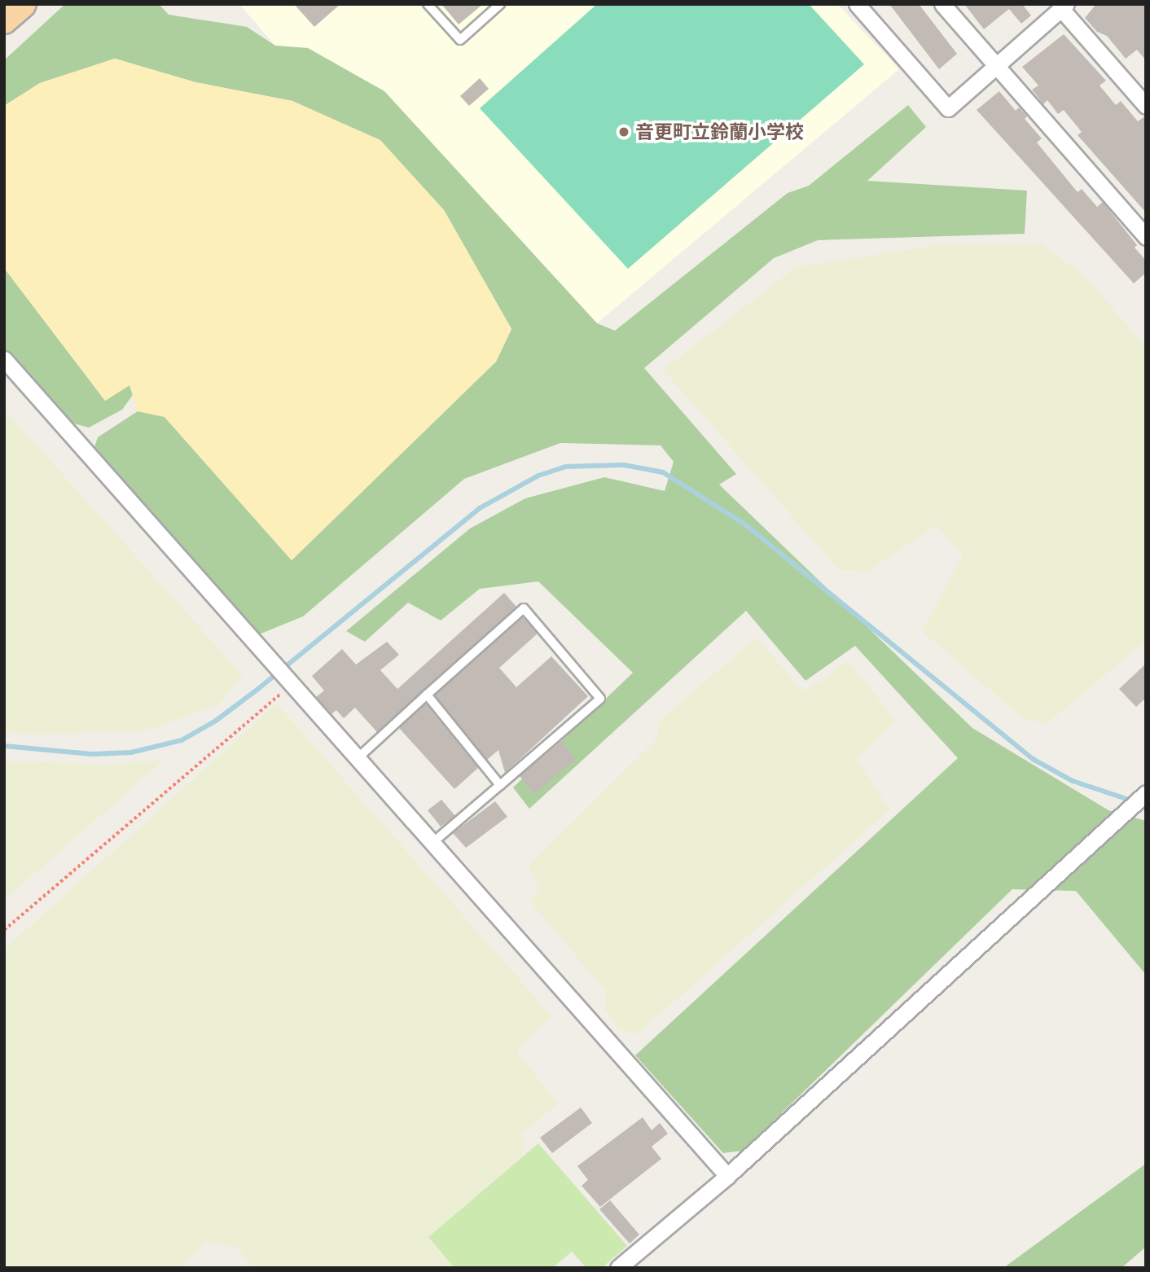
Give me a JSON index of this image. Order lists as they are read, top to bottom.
{
  "places": ["音更町立鈴蘭小学校"]
}
